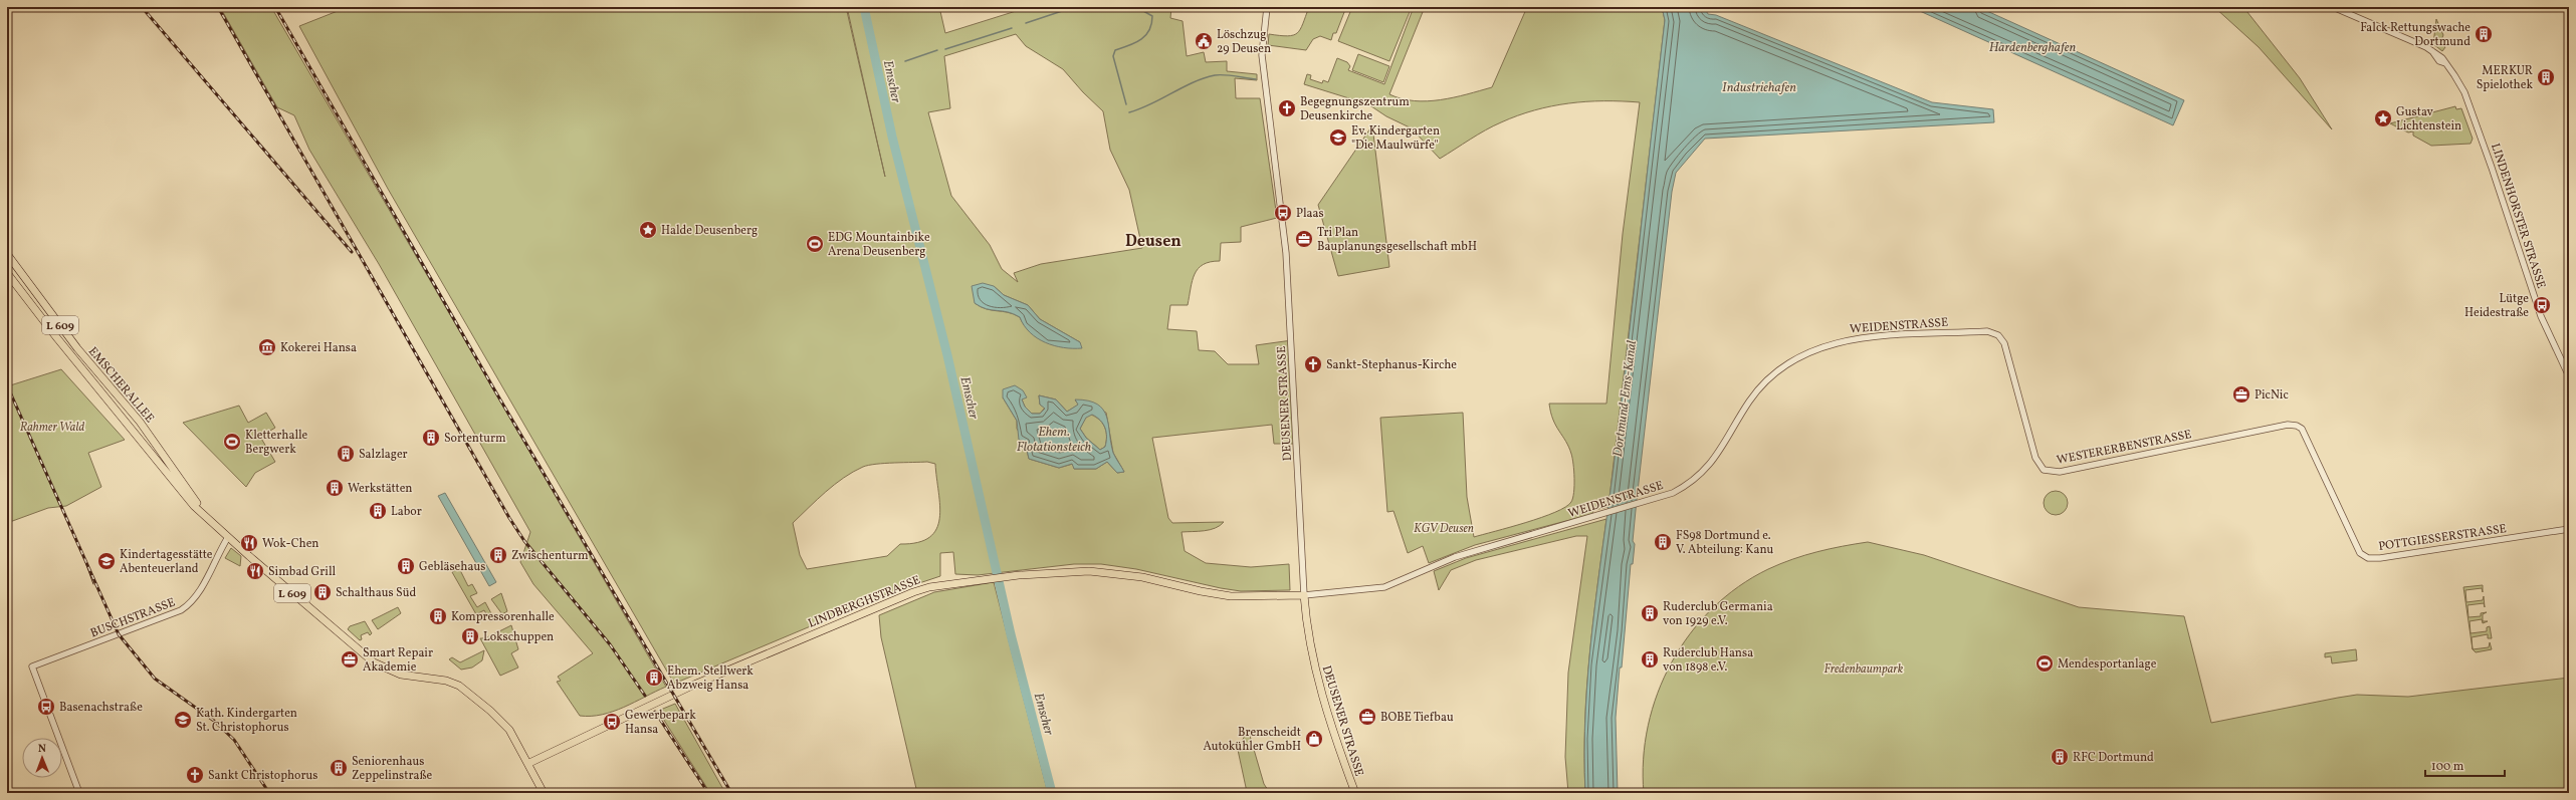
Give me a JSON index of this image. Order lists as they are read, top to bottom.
{
  "streets": {
    "main road": [
      "L 609",
      "EMSCHERALLEE",
      "DEUSENER STRASSE",
      "LINDBERGHSTRASSE"
    ],
    "street": [
      "LINDENHORSTER STRASSE",
      "WEIDENSTRASSE",
      "WESTERERBENSTRASSE",
      "POTTGIESSERSTRASSE",
      "BUSCHSTRASSE"
    ]
  },
  "crossings": [
    ["WEIDENSTRASSE", "DEUSENER STRASSE"],
    ["WEIDENSTRASSE", "WESTERERBENSTRASSE"],
    ["WEIDENSTRASSE", "LINDBERGHSTRASSE"],
    ["EMSCHERALLEE", "LINDBERGHSTRASSE"],
    ["EMSCHERALLEE", "BUSCHSTRASSE"],
    ["DEUSENER STRASSE", "LINDBERGHSTRASSE"],
    ["WESTERERBENSTRASSE", "POTTGIESSERSTRASSE"]
  ],
  "districts": ["Deusen"],
  "water": [
    "Hardenberghafen",
    "Emscher",
    "Industriehafen",
    "Dortmund-Ems-Kanal",
    "Ehem. Flotationsteich"
  ],
  "parks": ["Rahmer Wald", "KGV Deusen", "Fredenbaumpark"],
  "places": {
    "building": [
      "Falck Rettungswache Dortmund",
      "MERKUR Spielothek",
      "Sortenturm",
      "Salzlager",
      "Werkstätten",
      "Labor",
      "FS98 Dortmund e. V. Abteilung: Kanu",
      "Zwischenturm",
      "Gebläsehaus",
      "Schalthaus Süd",
      "Ruderclub Germania von 1929 e.V.",
      "Kompressorenhalle",
      "Lokschuppen",
      "Ruderclub Hansa von 1898 e.V.",
      "Ehem. Stellwerk Abzweig Hansa",
      "RFC Dortmund",
      "Seniorenhaus Zeppelinstraße"
    ],
    "public building": ["Löschzug 29 Deusen"],
    "church": ["Begegnungszentrum Deusenkirche", "Sankt-Stephanus-Kirche", "Sankt Christophorus"],
    "place": ["Gustav Lichtenstein", "Halde Deusenberg"],
    "school or university": ["Ev. Kindergarten \"Die Maulwürfe\"", "Kindertagesstätte Abenteuerland", "Kath. Kindergarten St. Christophorus"],
    "bus stop": [
      "Plaas",
      "Lütge Heidestraße",
      "Basenachstraße",
      "Gewerbepark Hansa"
    ],
    "office": [
      "Tri Plan Bauplanungsgesellschaft mbH",
      "PicNic",
      "Smart Repair Akademie",
      "BOBE Tiefbau"
    ],
    "sports": ["EDG Mountainbike Arena Deusenberg", "Kletterhalle Bergwerk", "Mendesportanlage"],
    "museum": ["Kokerei Hansa"],
    "restaurant": ["Wok-Chen", "Simbad Grill"],
    "shop": ["Brenscheidt Autokühler GmbH"]
  },
  "scale_bar": "100 m",
  "north": "top"
}
